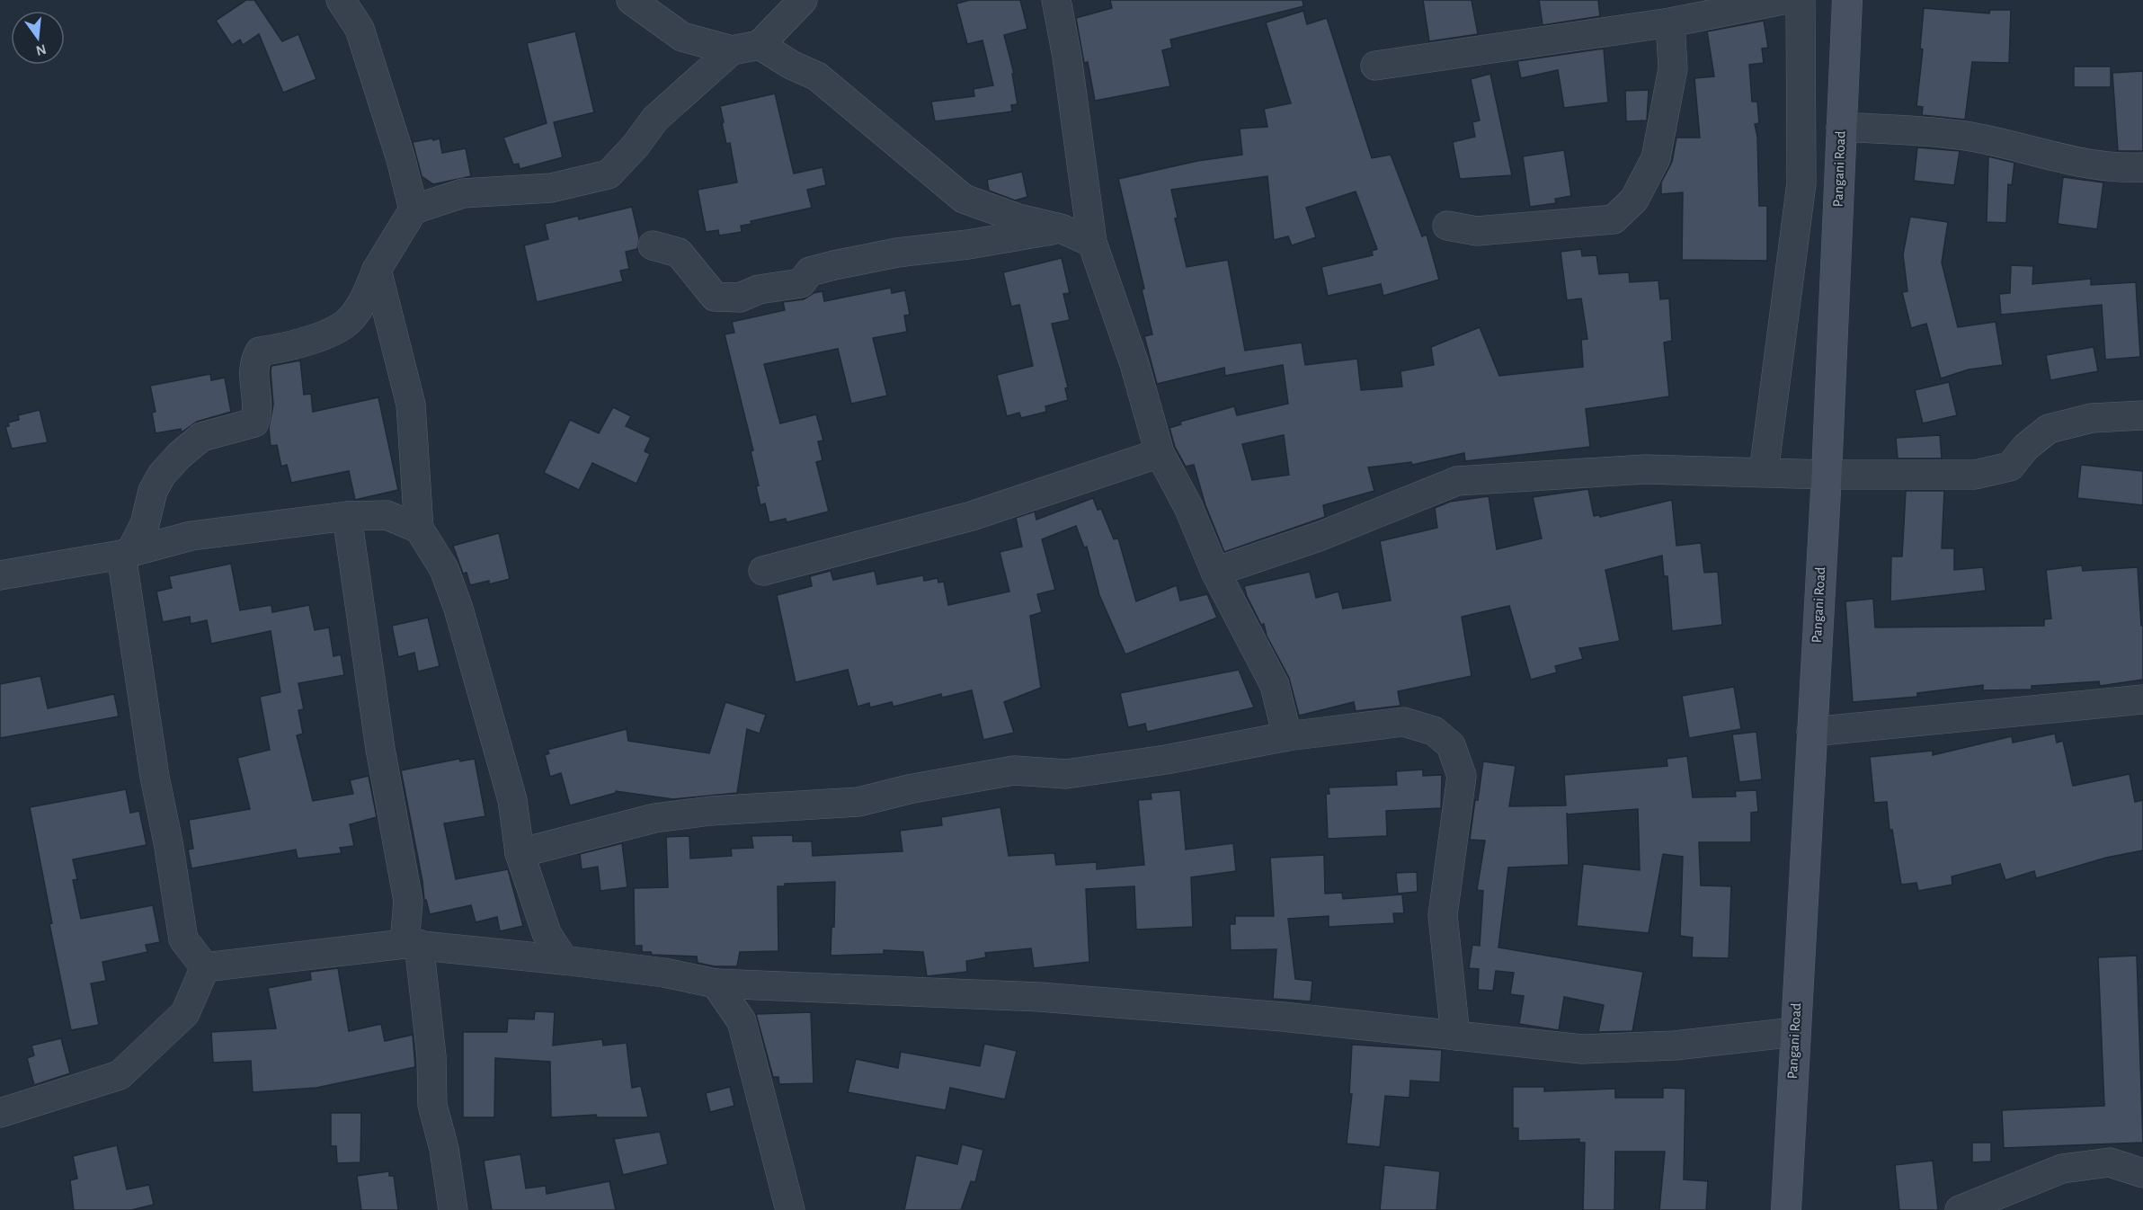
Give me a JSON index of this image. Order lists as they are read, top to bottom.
{
  "streets": {
    "main road": ["Pangani Road"]
  },
  "north": "bottom"
}
